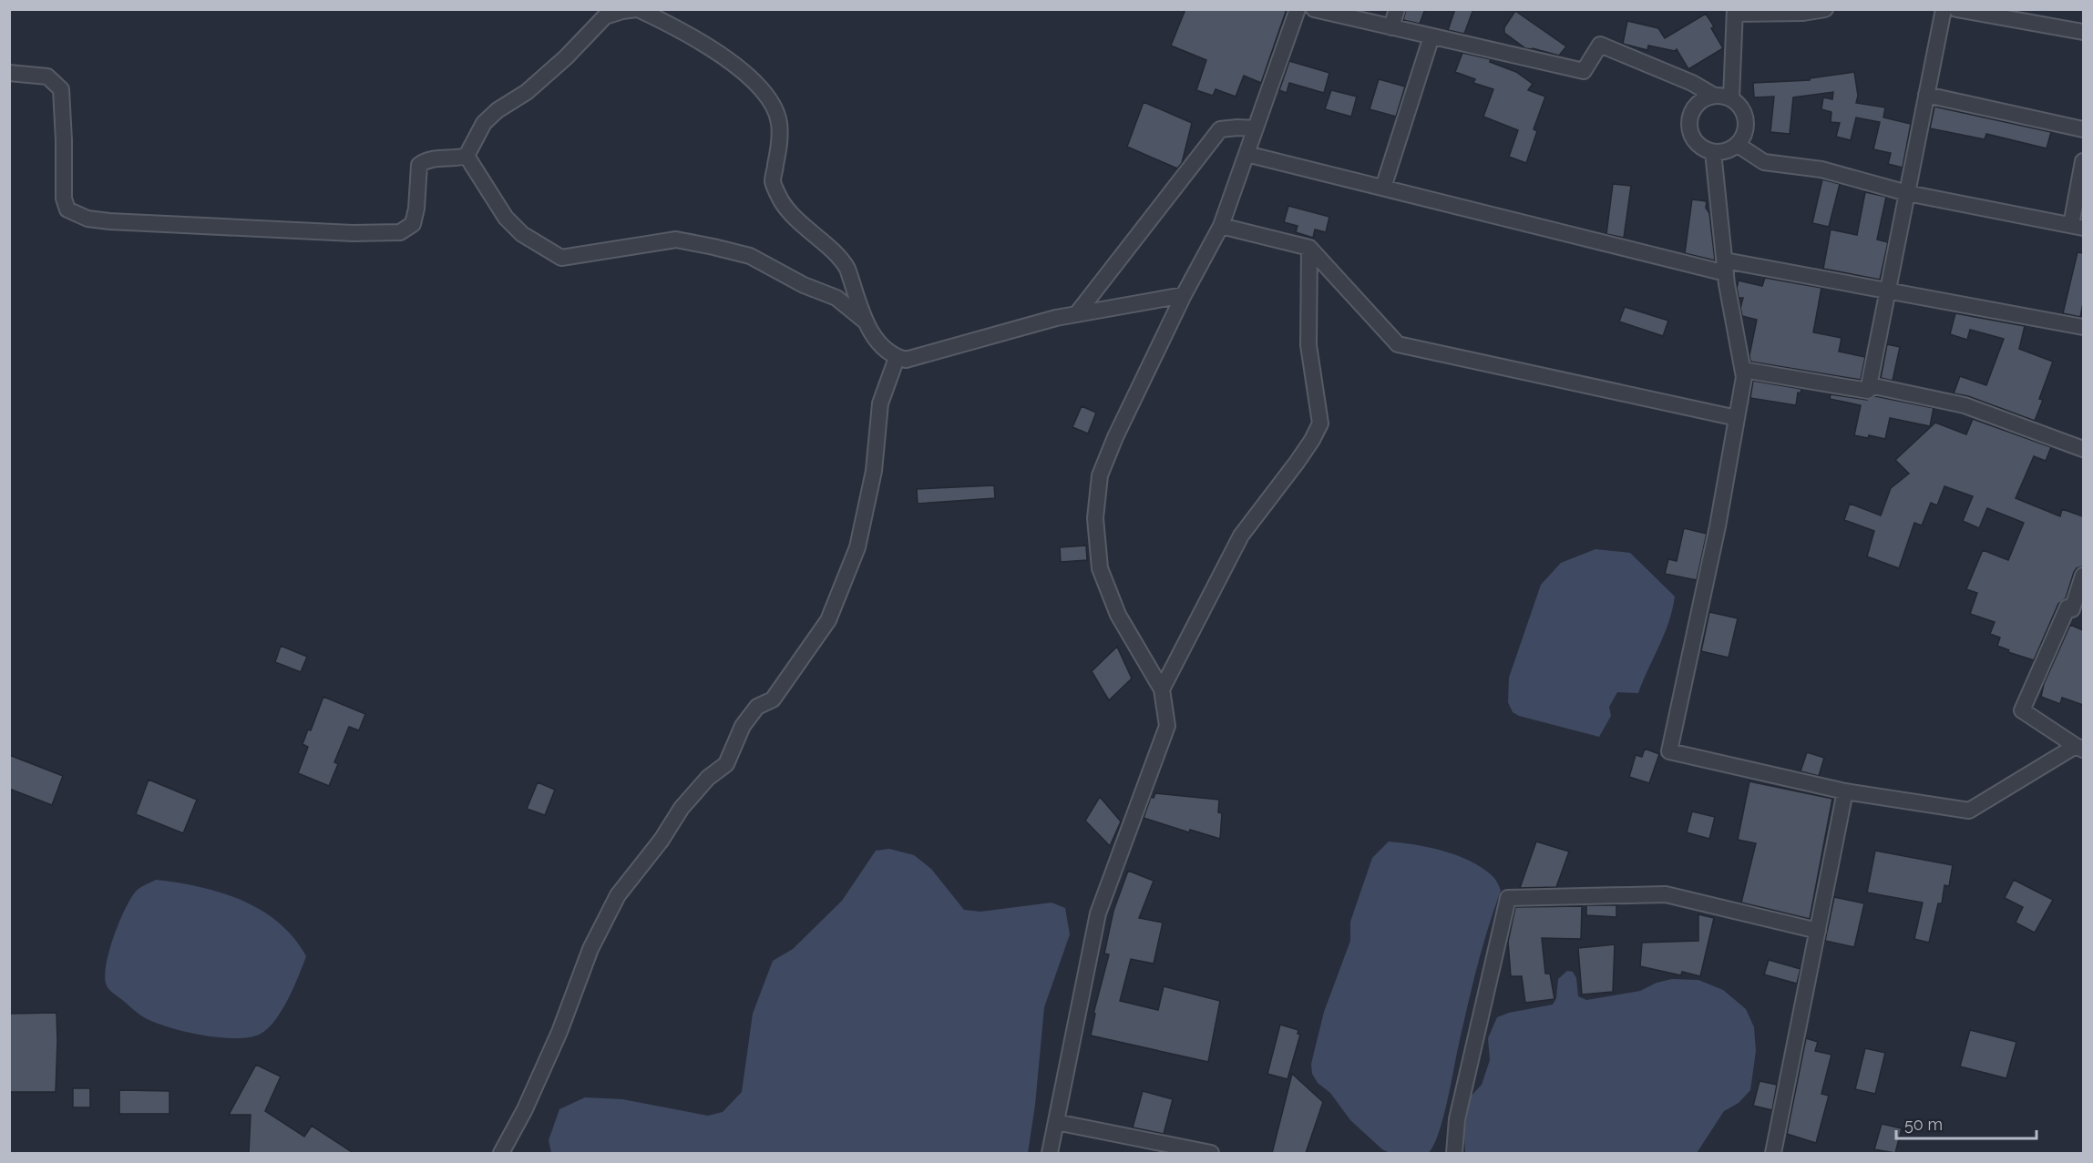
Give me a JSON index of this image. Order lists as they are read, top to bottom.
{
  "scale_bar": "50 m"
}
